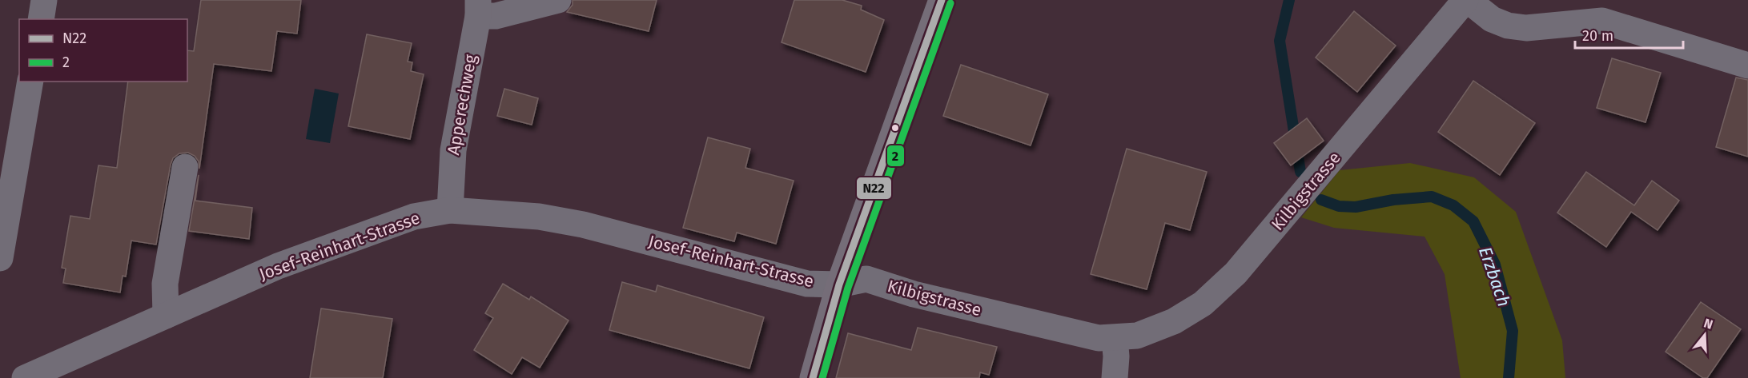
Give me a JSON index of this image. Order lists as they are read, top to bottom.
{
  "streets": {
    "street": ["Apperechweg", "Kilbigstrasse", "Josef-Reinhart-Strasse"]
  },
  "crossings": [
    ["Apperechweg", "Josef-Reinhart-Strasse"],
    ["Kilbigstrasse", "Josef-Reinhart-Strasse"]
  ],
  "water": ["Erzbach"],
  "lines": ["transit line N22", "transit line 2"],
  "legend": ["N22", "2"],
  "scale_bar": "20 m",
  "north": "top"
}
